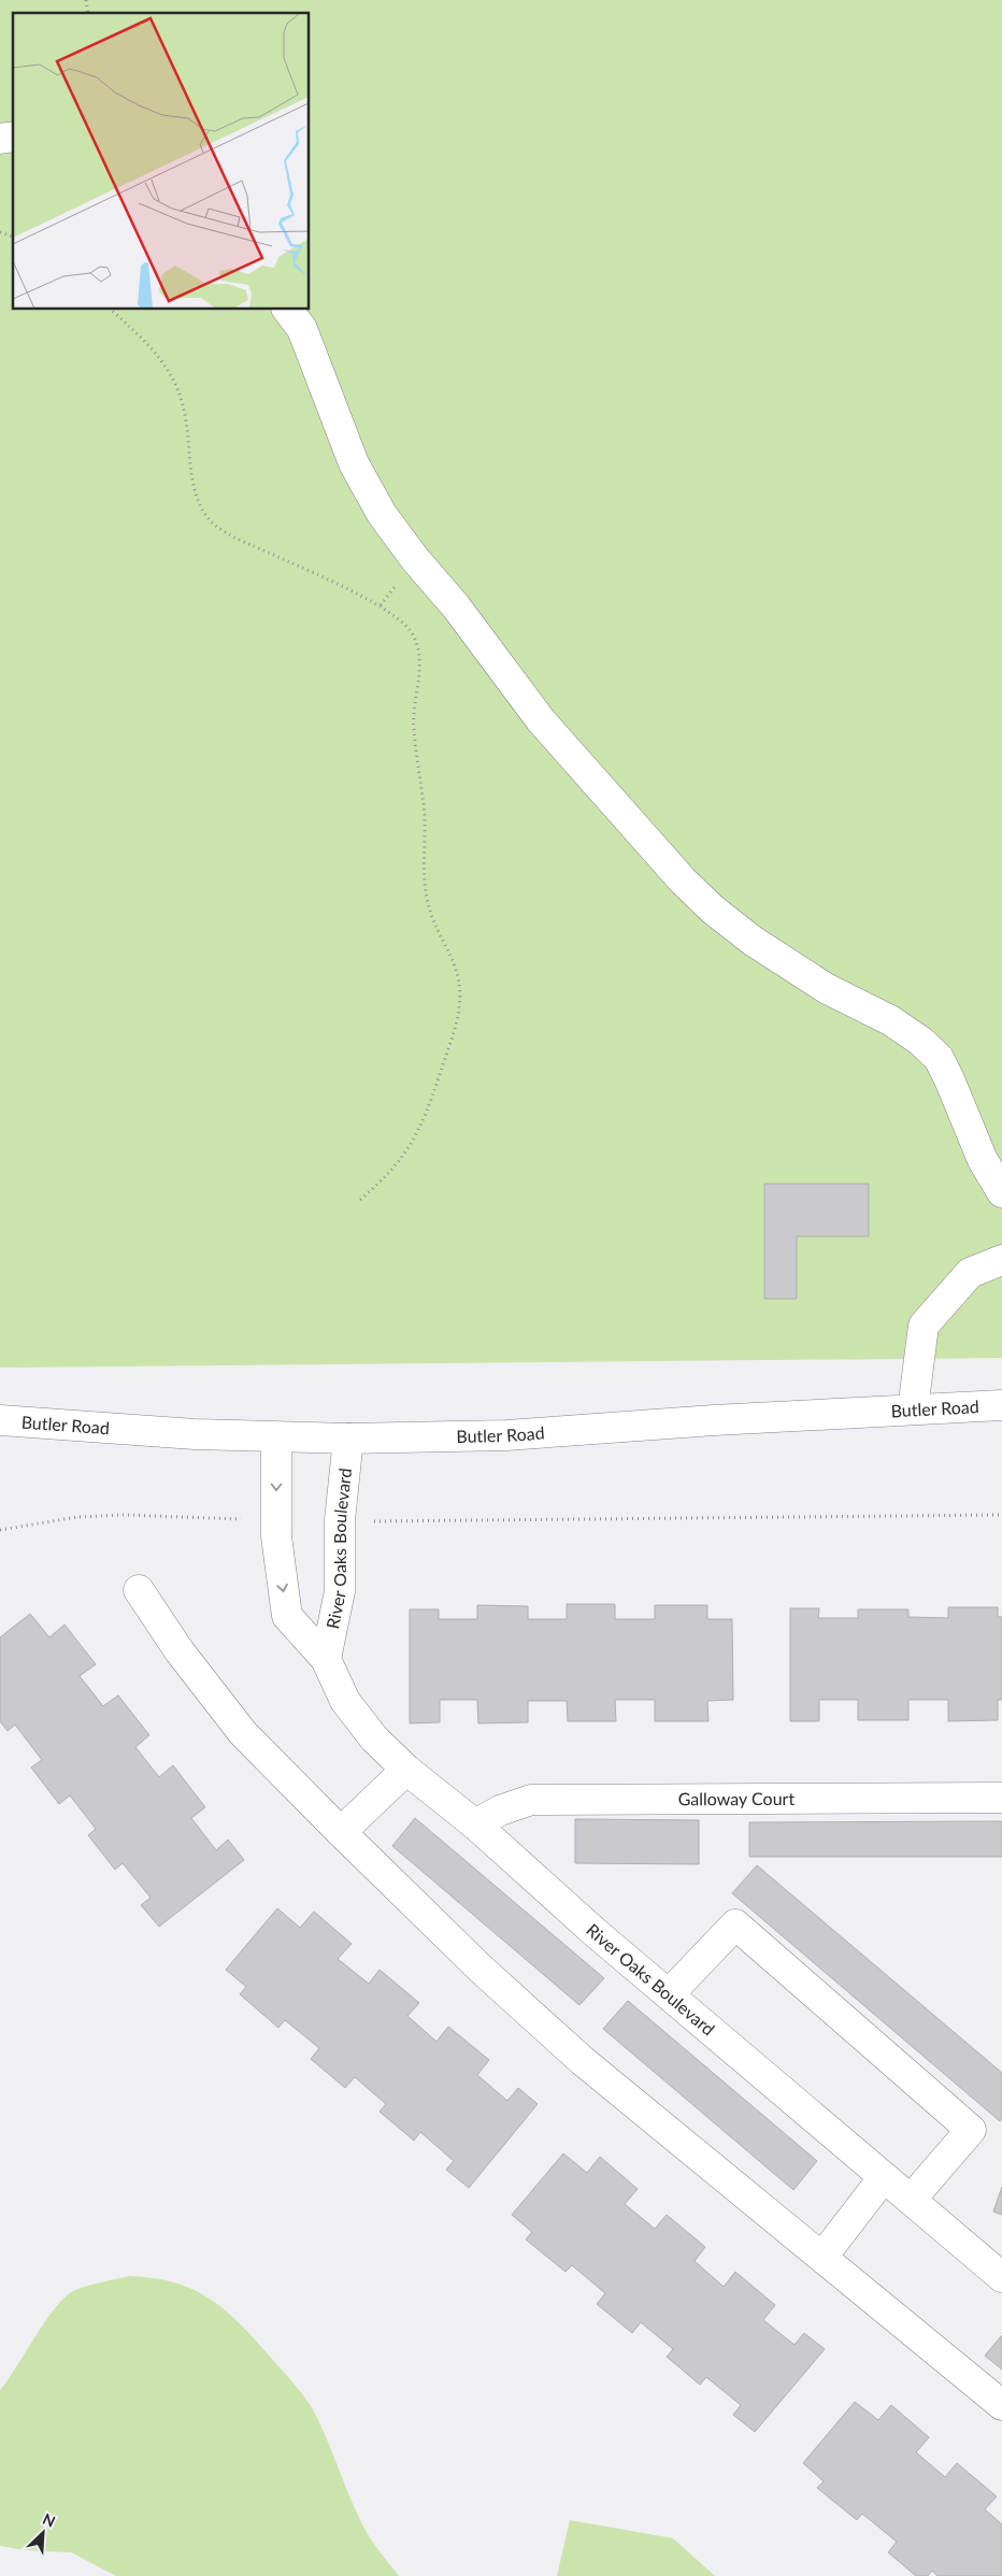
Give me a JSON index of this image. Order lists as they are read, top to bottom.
{
  "streets": {
    "street": ["Butler Road", "River Oaks Boulevard", "Galloway Court"]
  },
  "crossings": [
    ["Butler Road", "River Oaks Boulevard"],
    ["River Oaks Boulevard", "Galloway Court"]
  ],
  "north": "top right"
}
